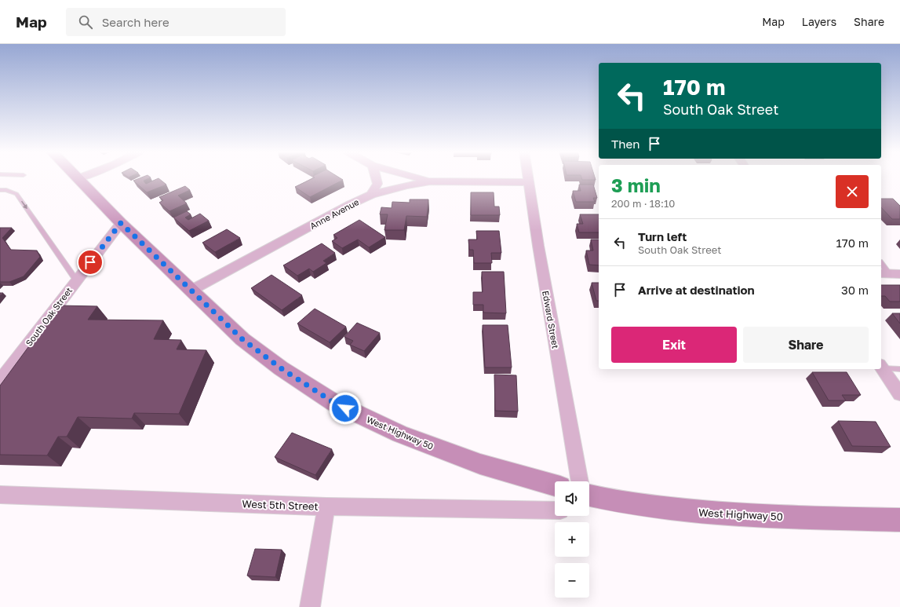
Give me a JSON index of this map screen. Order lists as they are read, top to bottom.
{
  "streets": {
    "main road": ["West Highway 50"],
    "street": [
      "Anne Avenue",
      "South Oak Street",
      "Edward Street",
      "West 5th Street"
    ]
  },
  "crossings": [
    ["Anne Avenue", "Edward Street"],
    ["Anne Avenue", "West Highway 50"],
    ["South Oak Street", "West Highway 50"]
  ],
  "page": {
    "header": "Map",
    "search": "Search here",
    "nav": ["Map", "Layers", "Share"],
    "turn": ["170 m", "South Oak Street"],
    "then": "Then",
    "heading": ["3 min", "200 m · 18:10"],
    "list": [
      {
        "name": "Turn left",
        "note": "South Oak Street",
        "value": "170 m"
      },
      {
        "name": "Arrive at destination",
        "value": "30 m"
      }
    ],
    "buttons": ["Exit", "Share"],
    "map_buttons": ["+", "−"]
  }
}
